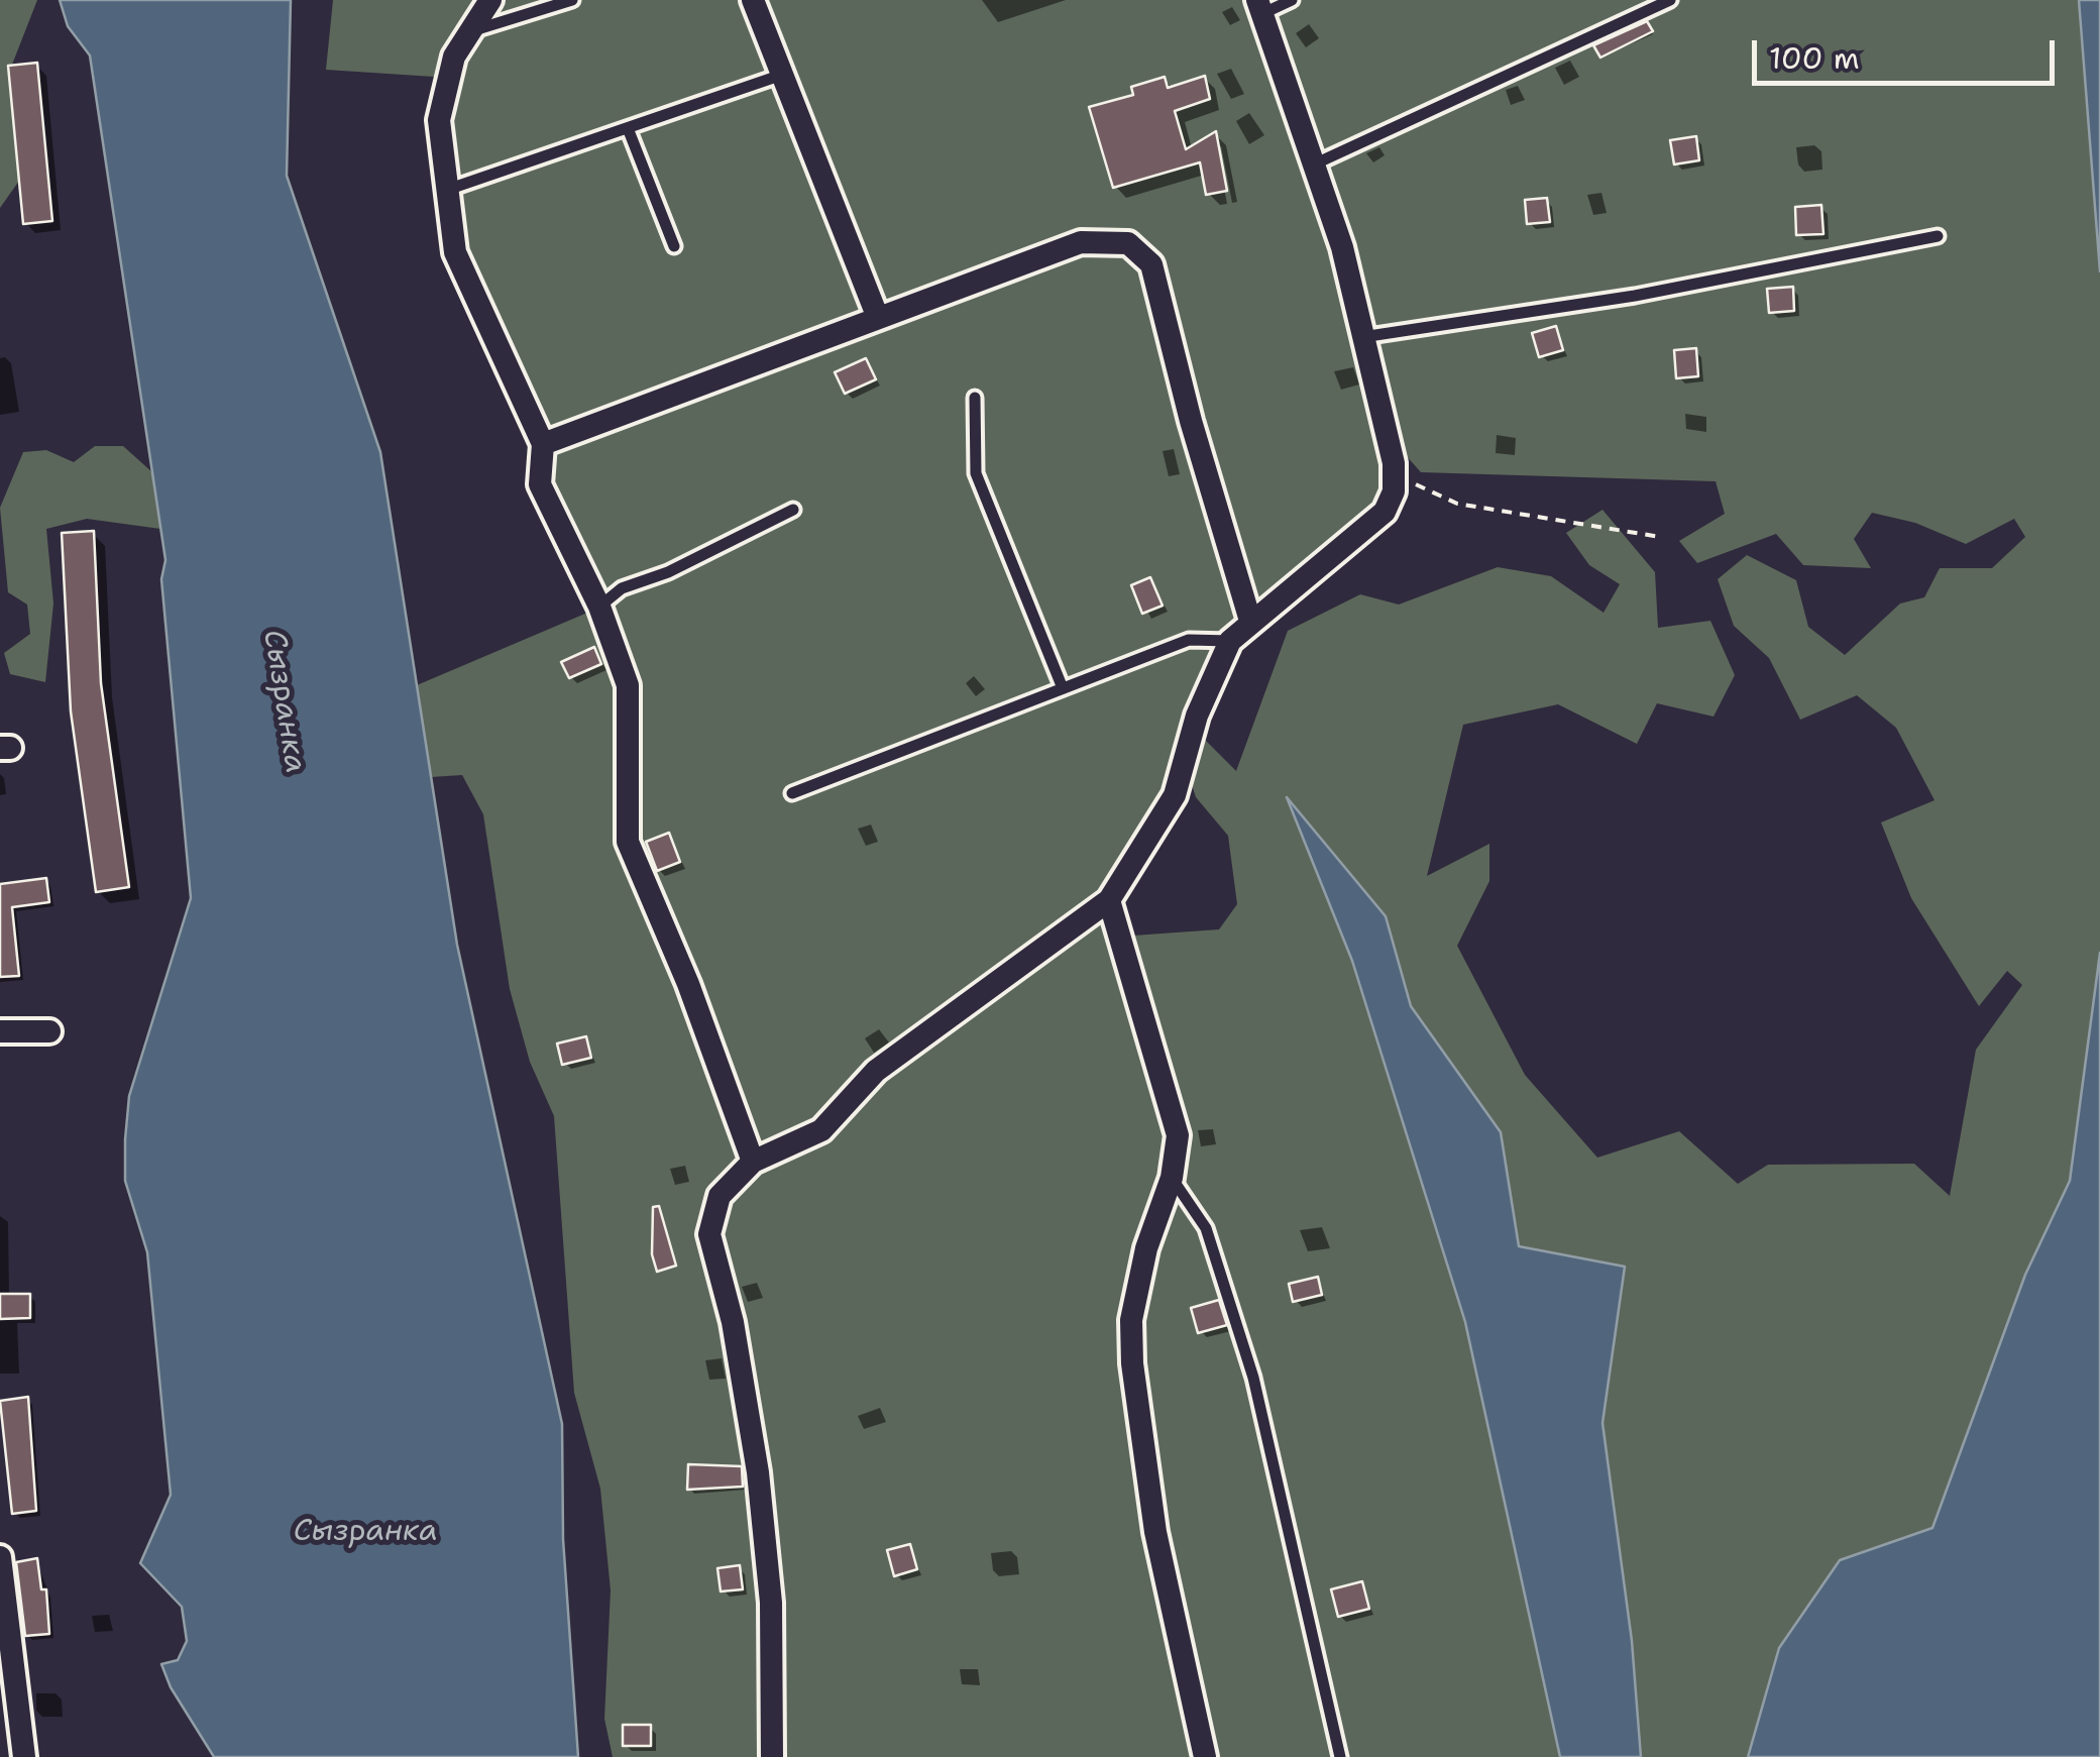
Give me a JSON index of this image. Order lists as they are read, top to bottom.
{
  "water": ["Сызранка"],
  "scale_bar": "100 m"
}
